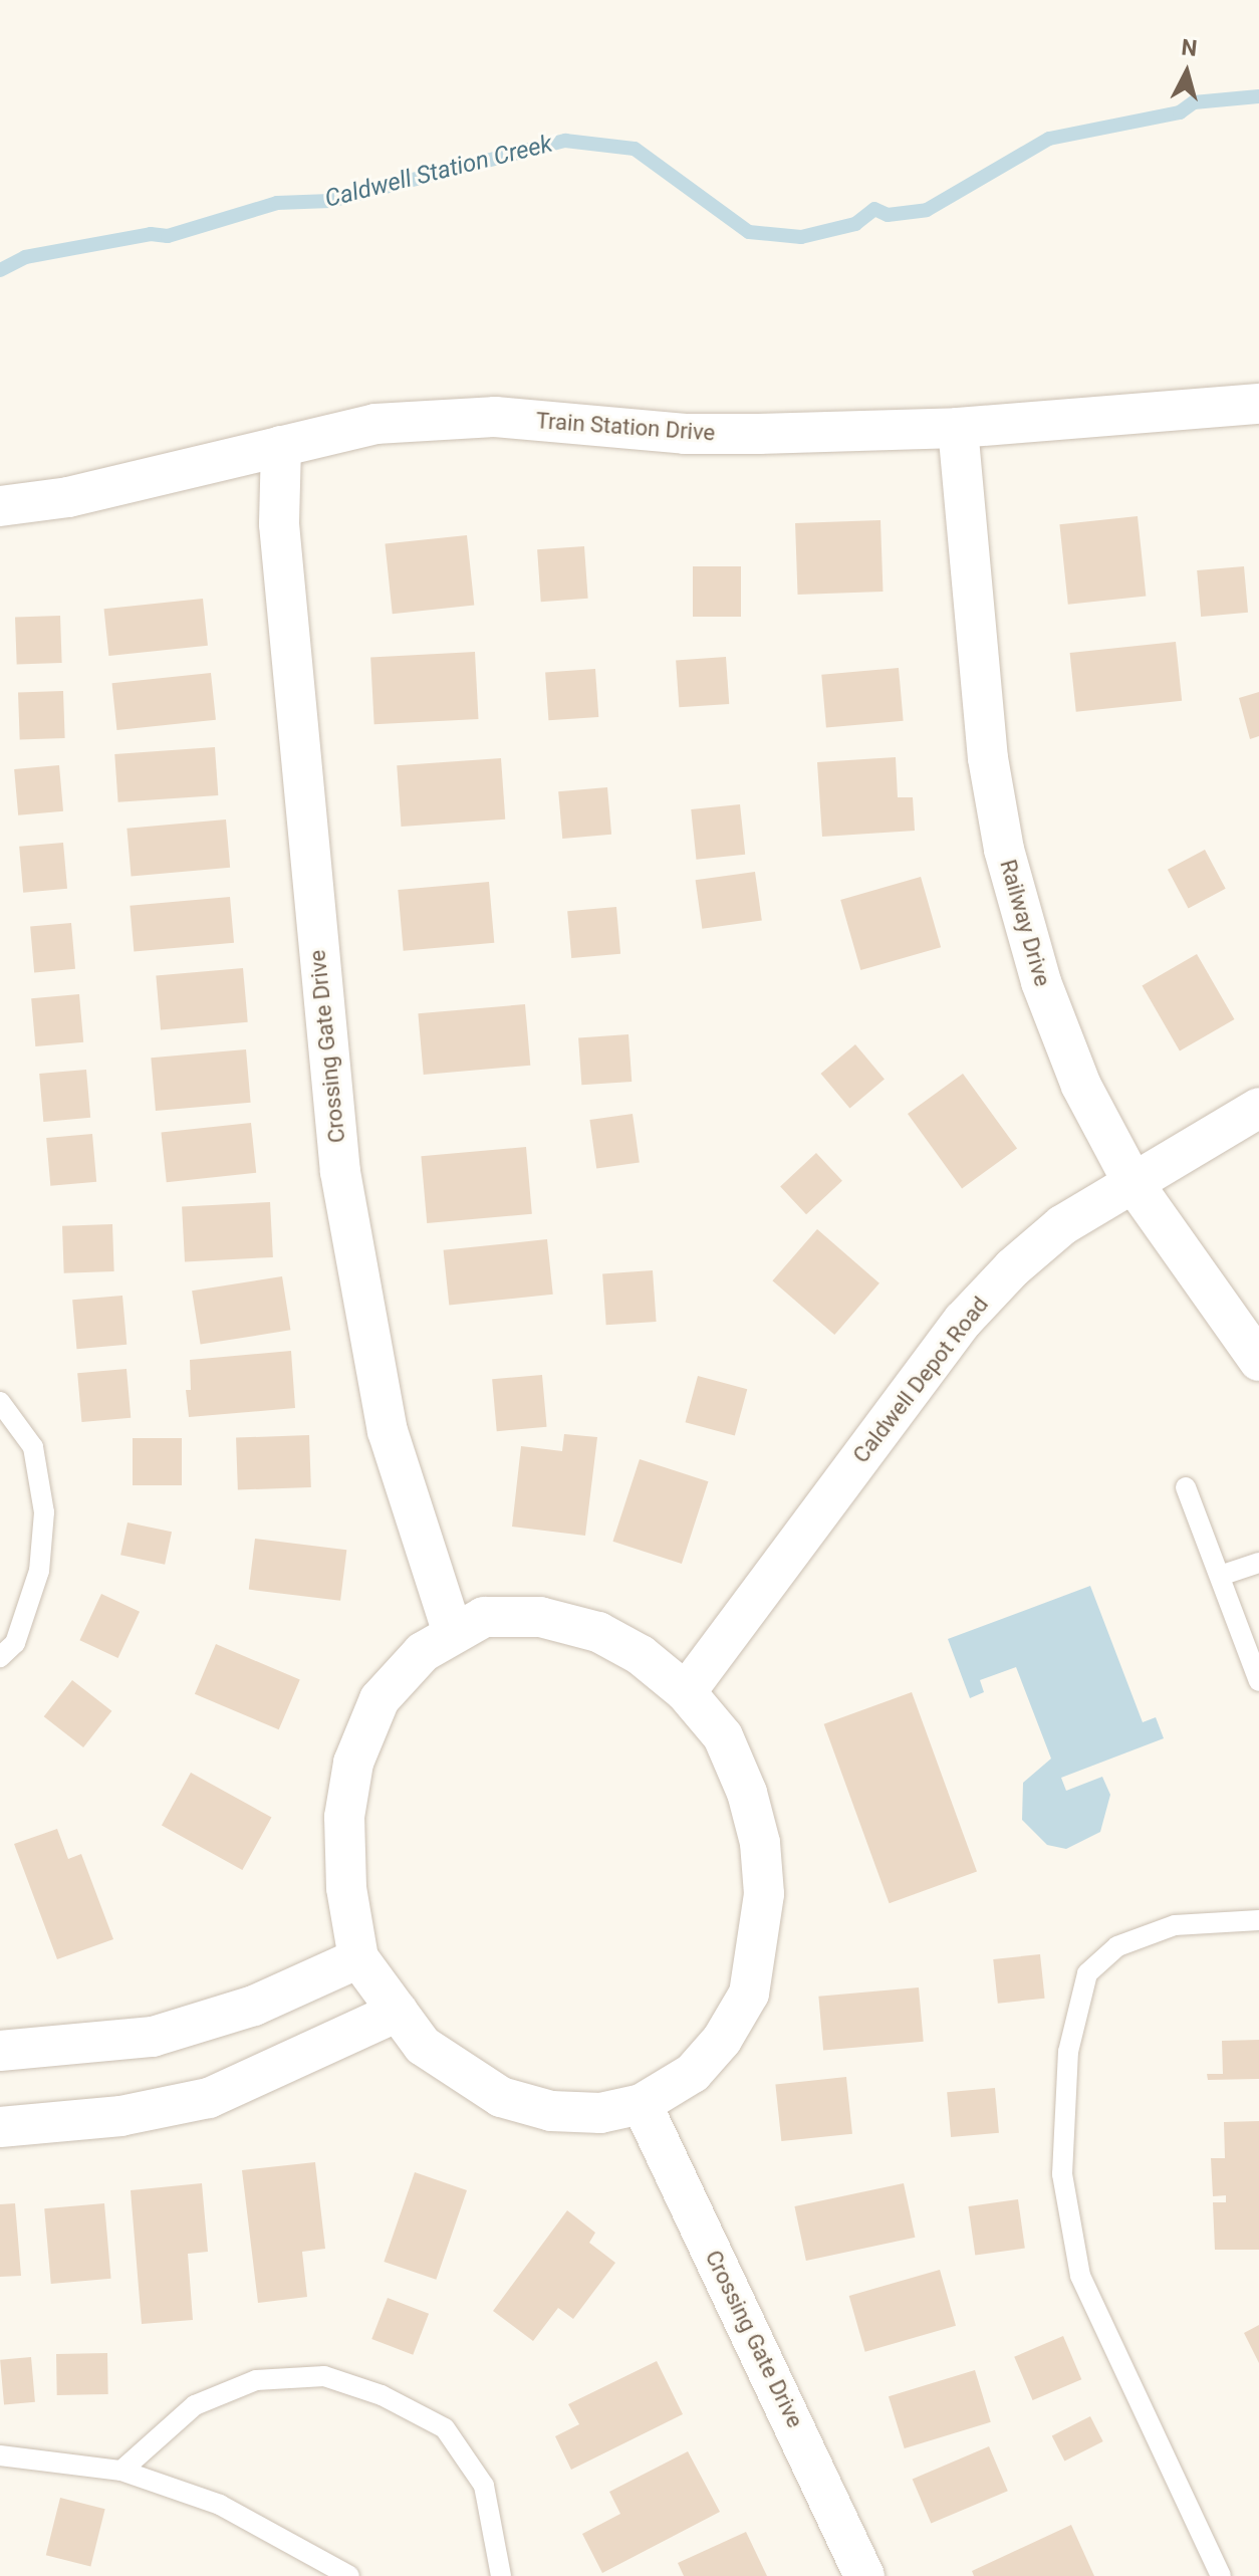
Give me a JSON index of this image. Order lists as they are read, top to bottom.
{
  "streets": {
    "street": [
      "Train Station Drive",
      "Railway Drive",
      "Crossing Gate Drive",
      "Caldwell Depot Road"
    ]
  },
  "crossings": [
    ["Train Station Drive", "Railway Drive"],
    ["Train Station Drive", "Crossing Gate Drive"],
    ["Railway Drive", "Caldwell Depot Road"]
  ],
  "water": ["Caldwell Station Creek"],
  "north": "top"
}
